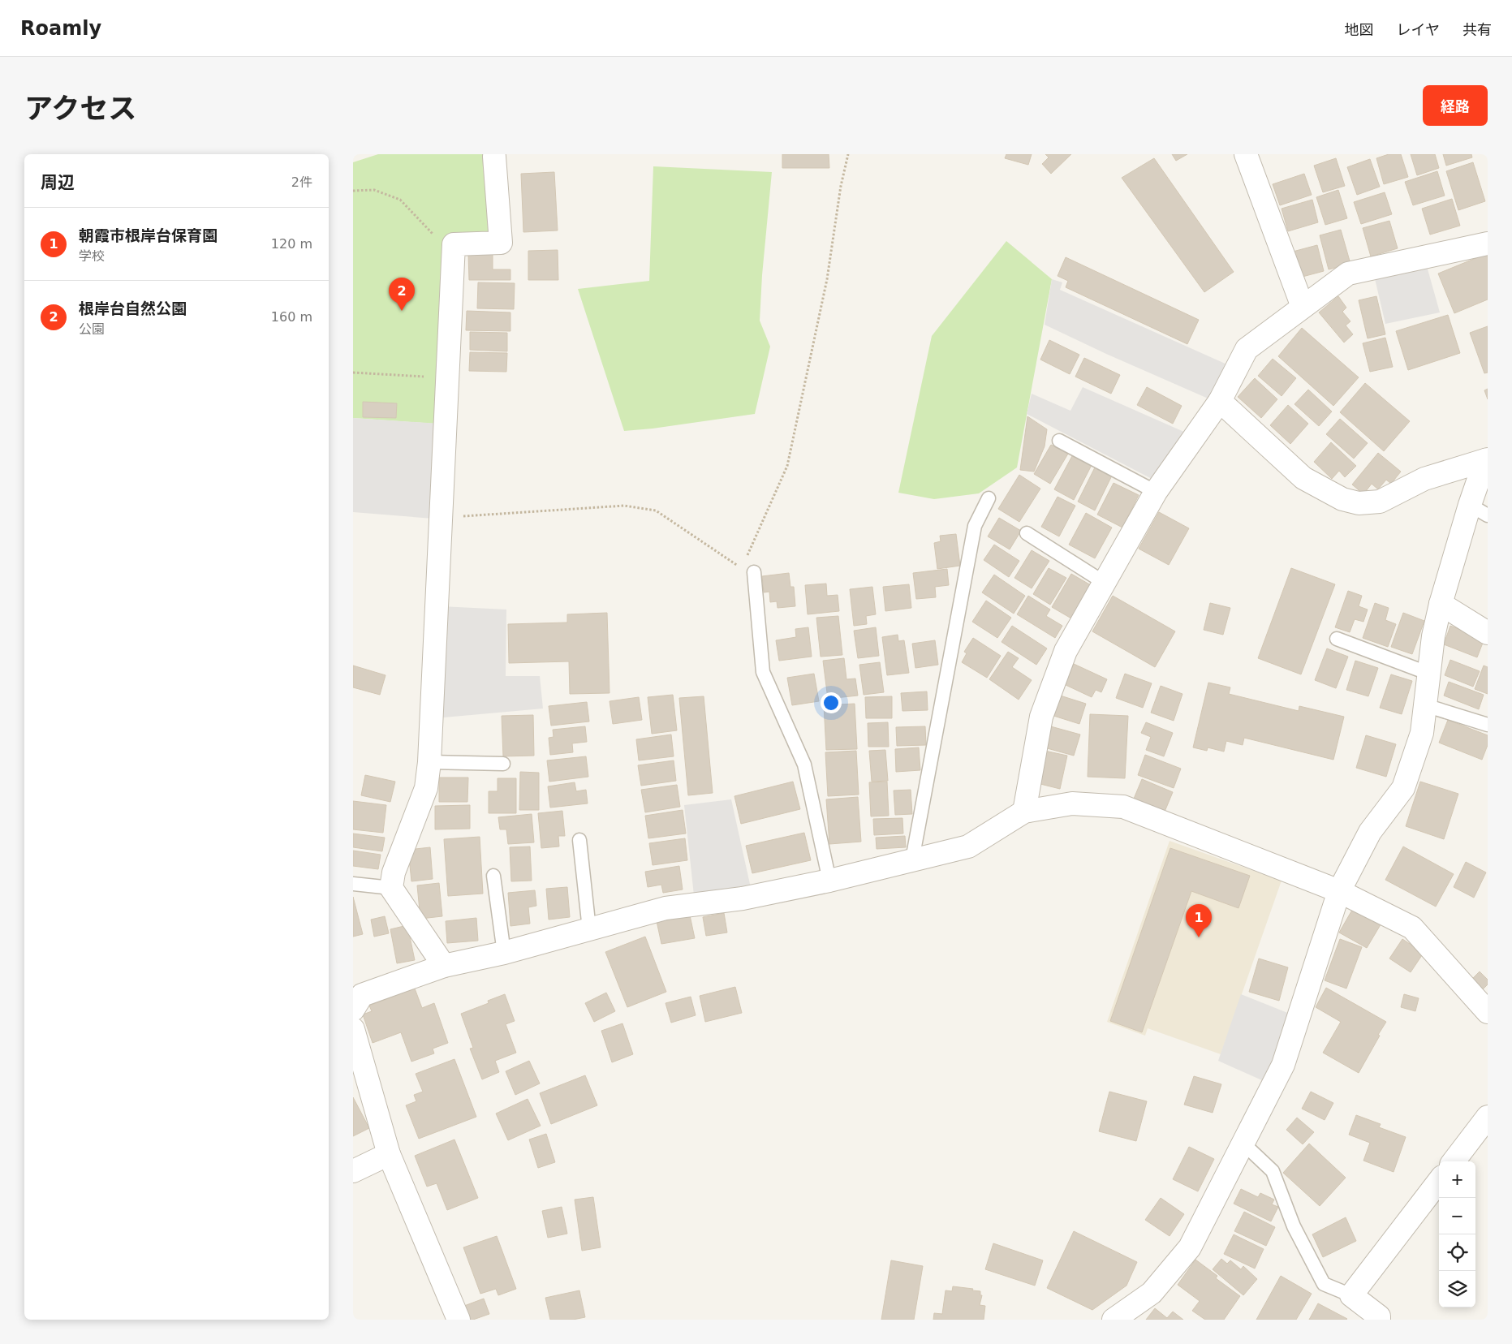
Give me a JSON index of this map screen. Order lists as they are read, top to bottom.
{
  "page": {
    "header": "Roamly",
    "nav": ["地図", "レイヤ", "共有"],
    "title": "アクセス",
    "buttons": "経路",
    "heading": ["周辺", "2件"],
    "list": [
      {
        "mark": "1",
        "name": "朝霞市根岸台保育園",
        "note": "学校",
        "value": "120 m"
      },
      {
        "mark": "2",
        "name": "根岸台自然公園",
        "note": "公園",
        "value": "160 m"
      }
    ],
    "pins": ["2", "1"],
    "map_buttons": ["+", "−"]
  }
}
